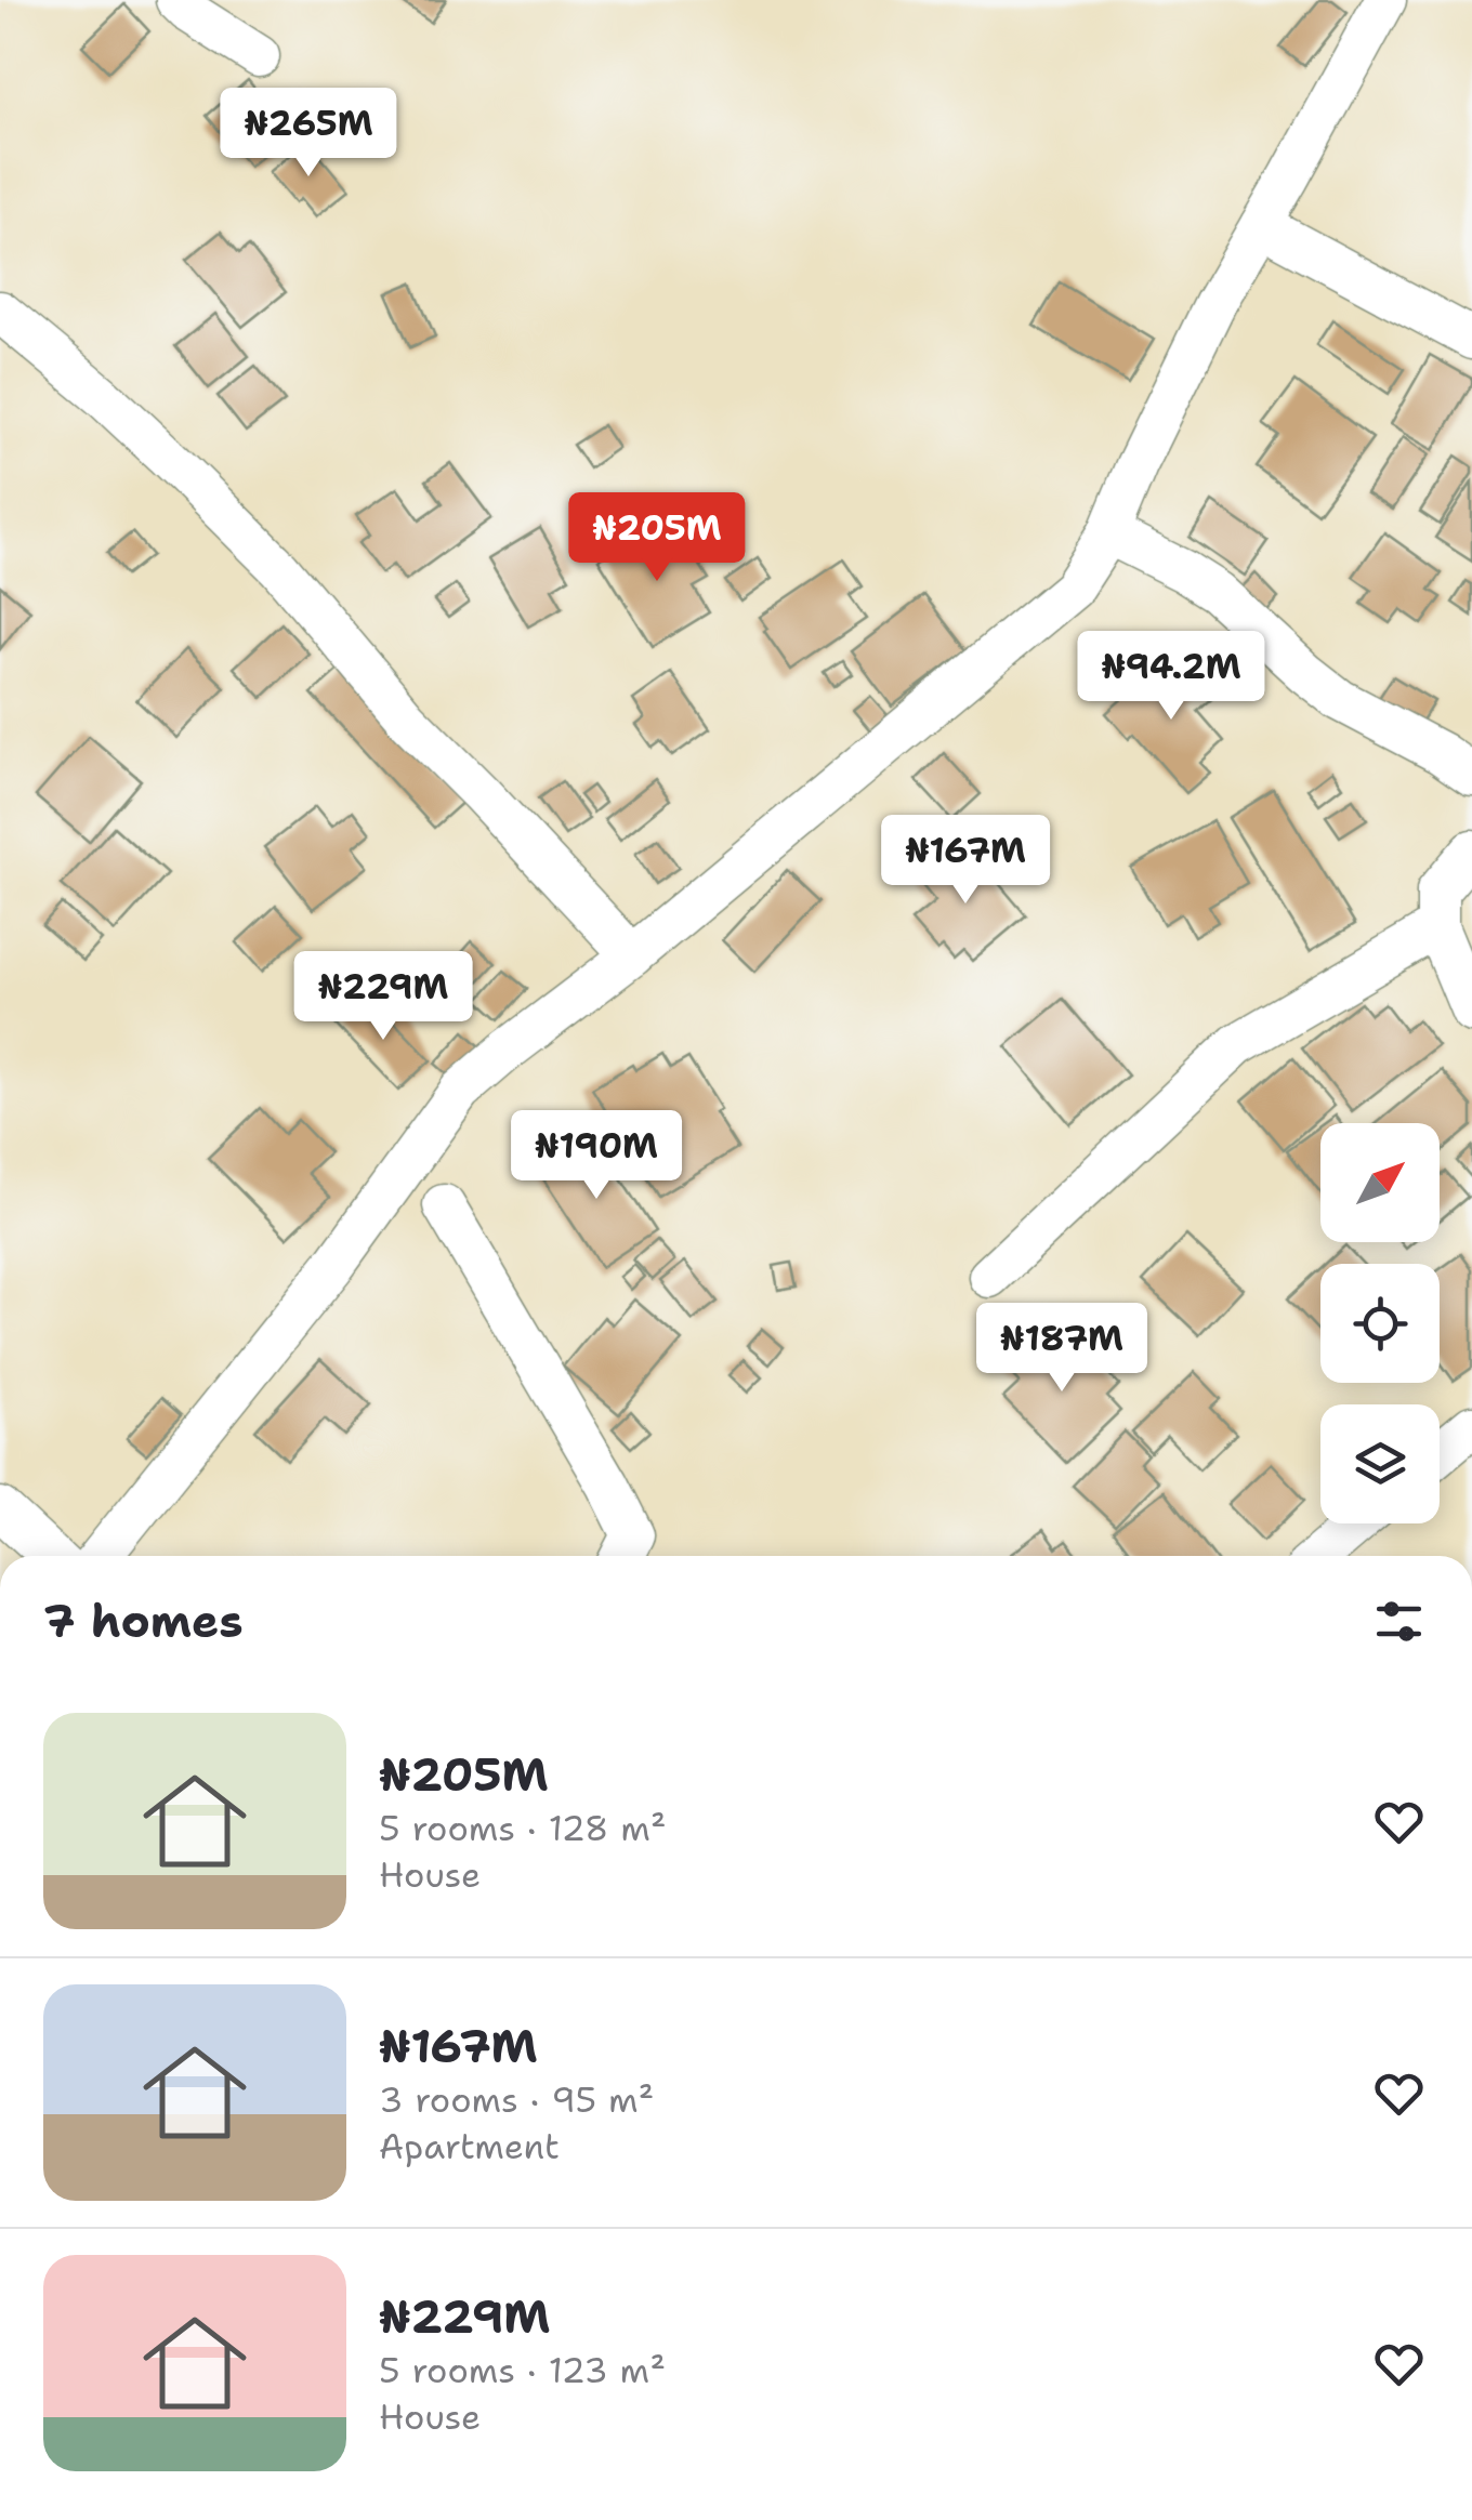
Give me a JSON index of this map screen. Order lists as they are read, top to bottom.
{
  "north": "top right",
  "page": {
    "price": [
      "₦265M",
      "₦205M",
      "₦94.2M",
      "₦167M",
      "₦229M",
      "₦190M",
      "₦187M"
    ],
    "heading": "7 homes",
    "list": [
      {
        "name": "₦205M",
        "note": "5 rooms · 128 m² · House"
      },
      {
        "name": "₦167M",
        "note": "3 rooms · 95 m² · Apartment"
      },
      {
        "name": "₦229M",
        "note": "5 rooms · 123 m² · House"
      }
    ]
  }
}
